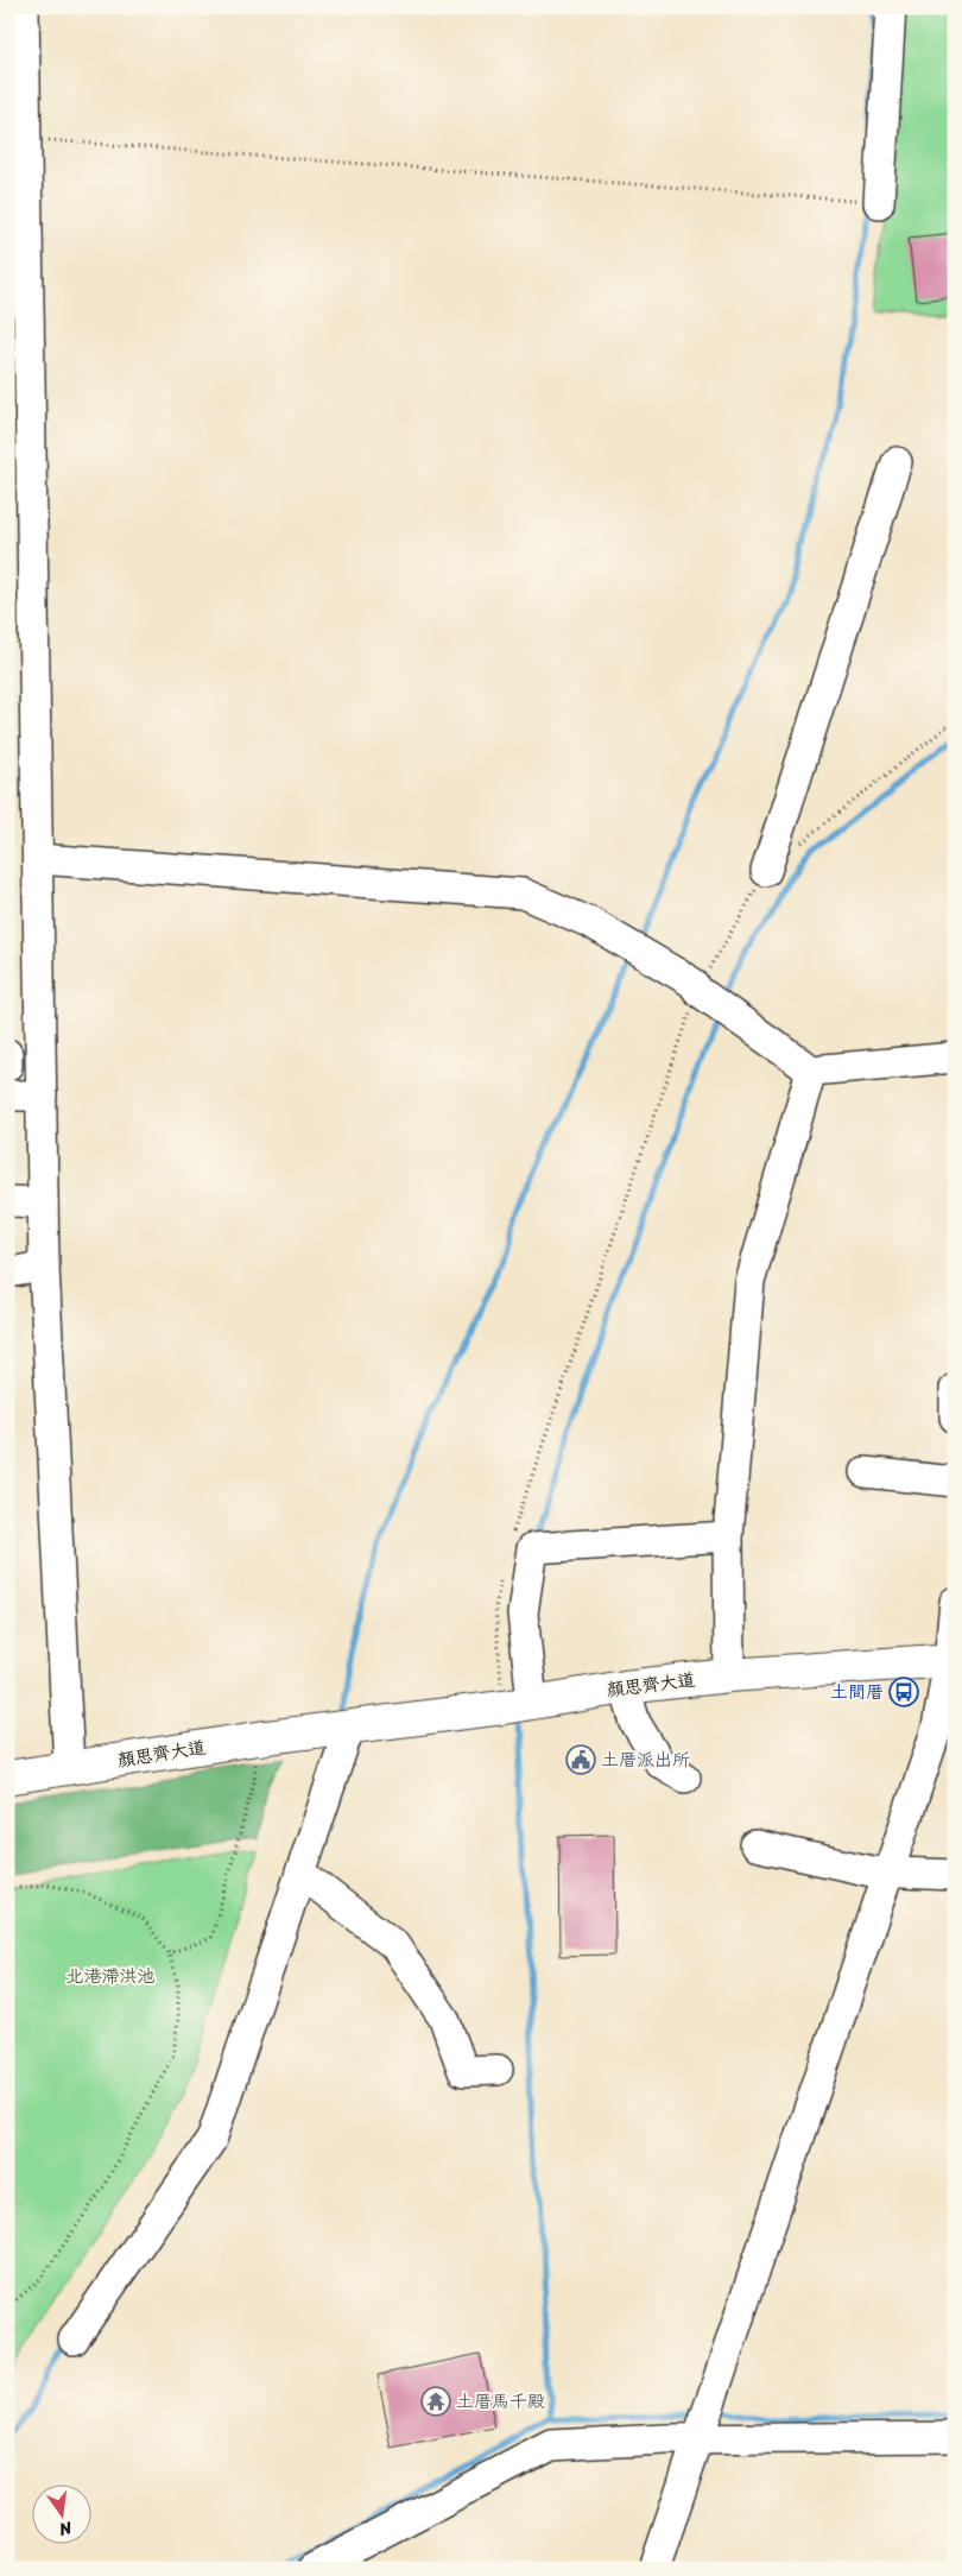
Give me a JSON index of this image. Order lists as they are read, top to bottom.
{
  "streets": {
    "main road": ["顏思齊大道"]
  },
  "parks": ["北港滯洪池"],
  "places": {
    "bus stop": ["土間厝"],
    "public building": ["土厝派出所"],
    "temple": ["土厝馬千殿"]
  },
  "north": "bottom"
}
